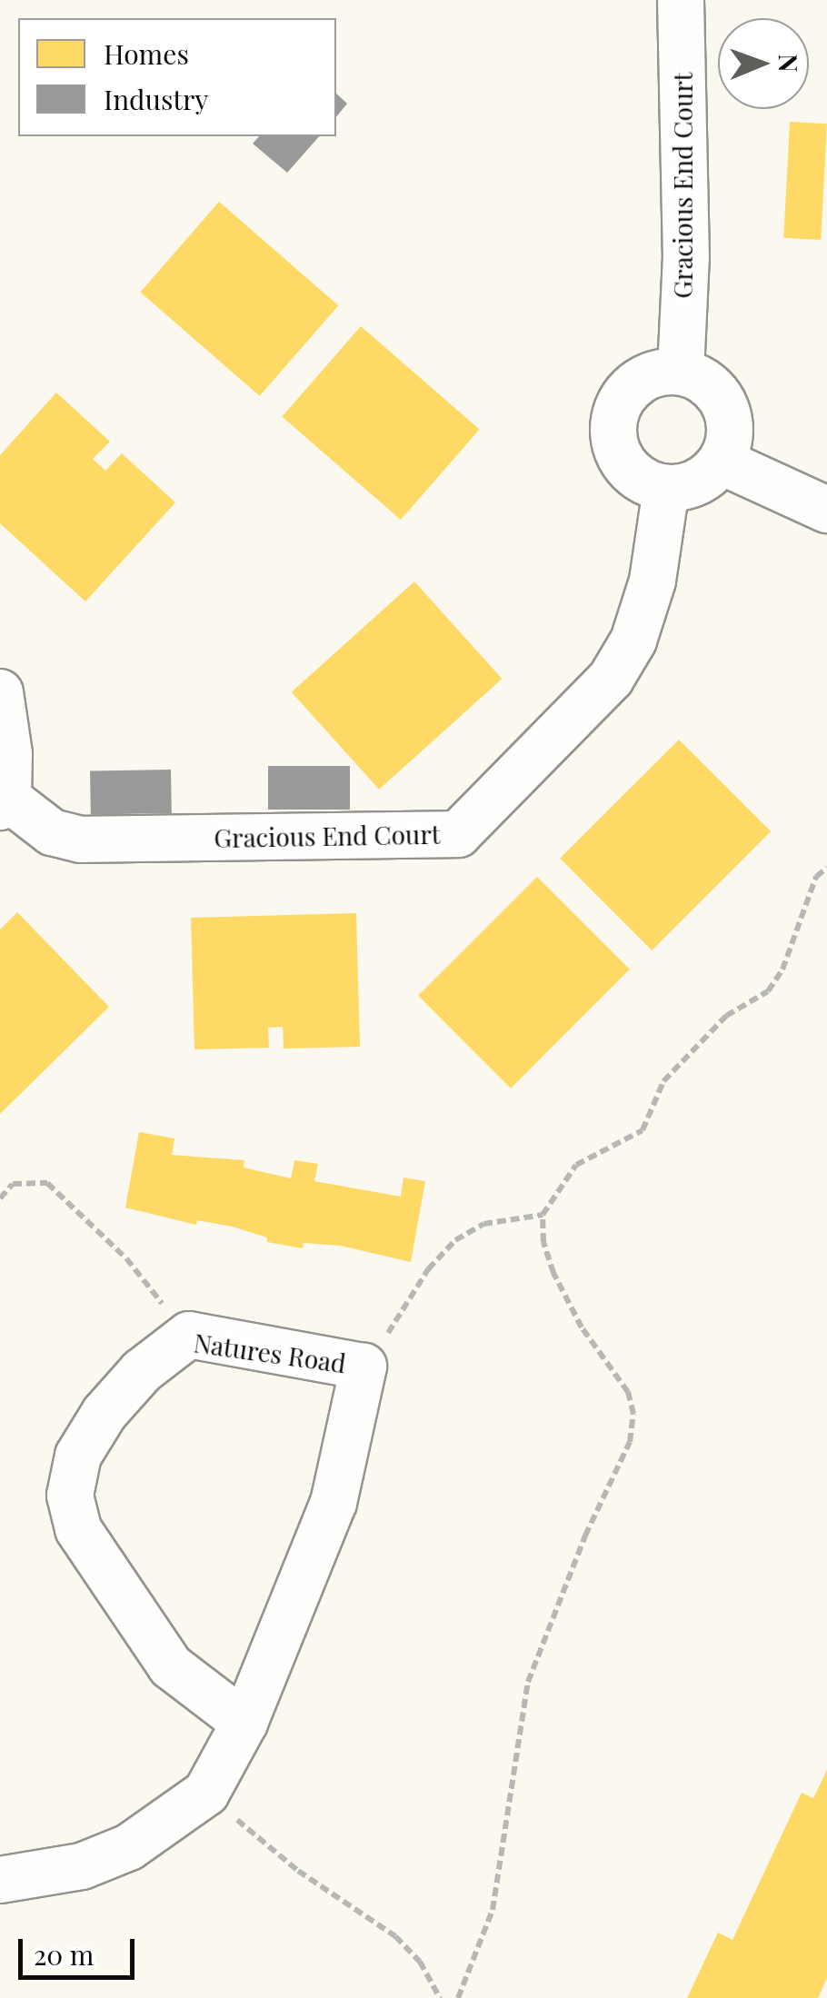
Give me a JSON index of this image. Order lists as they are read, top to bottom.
{
  "streets": {
    "street": ["Gracious End Court", "Natures Road"]
  },
  "legend": ["Homes", "Industry"],
  "scale_bar": "20 m",
  "north": "right"
}
